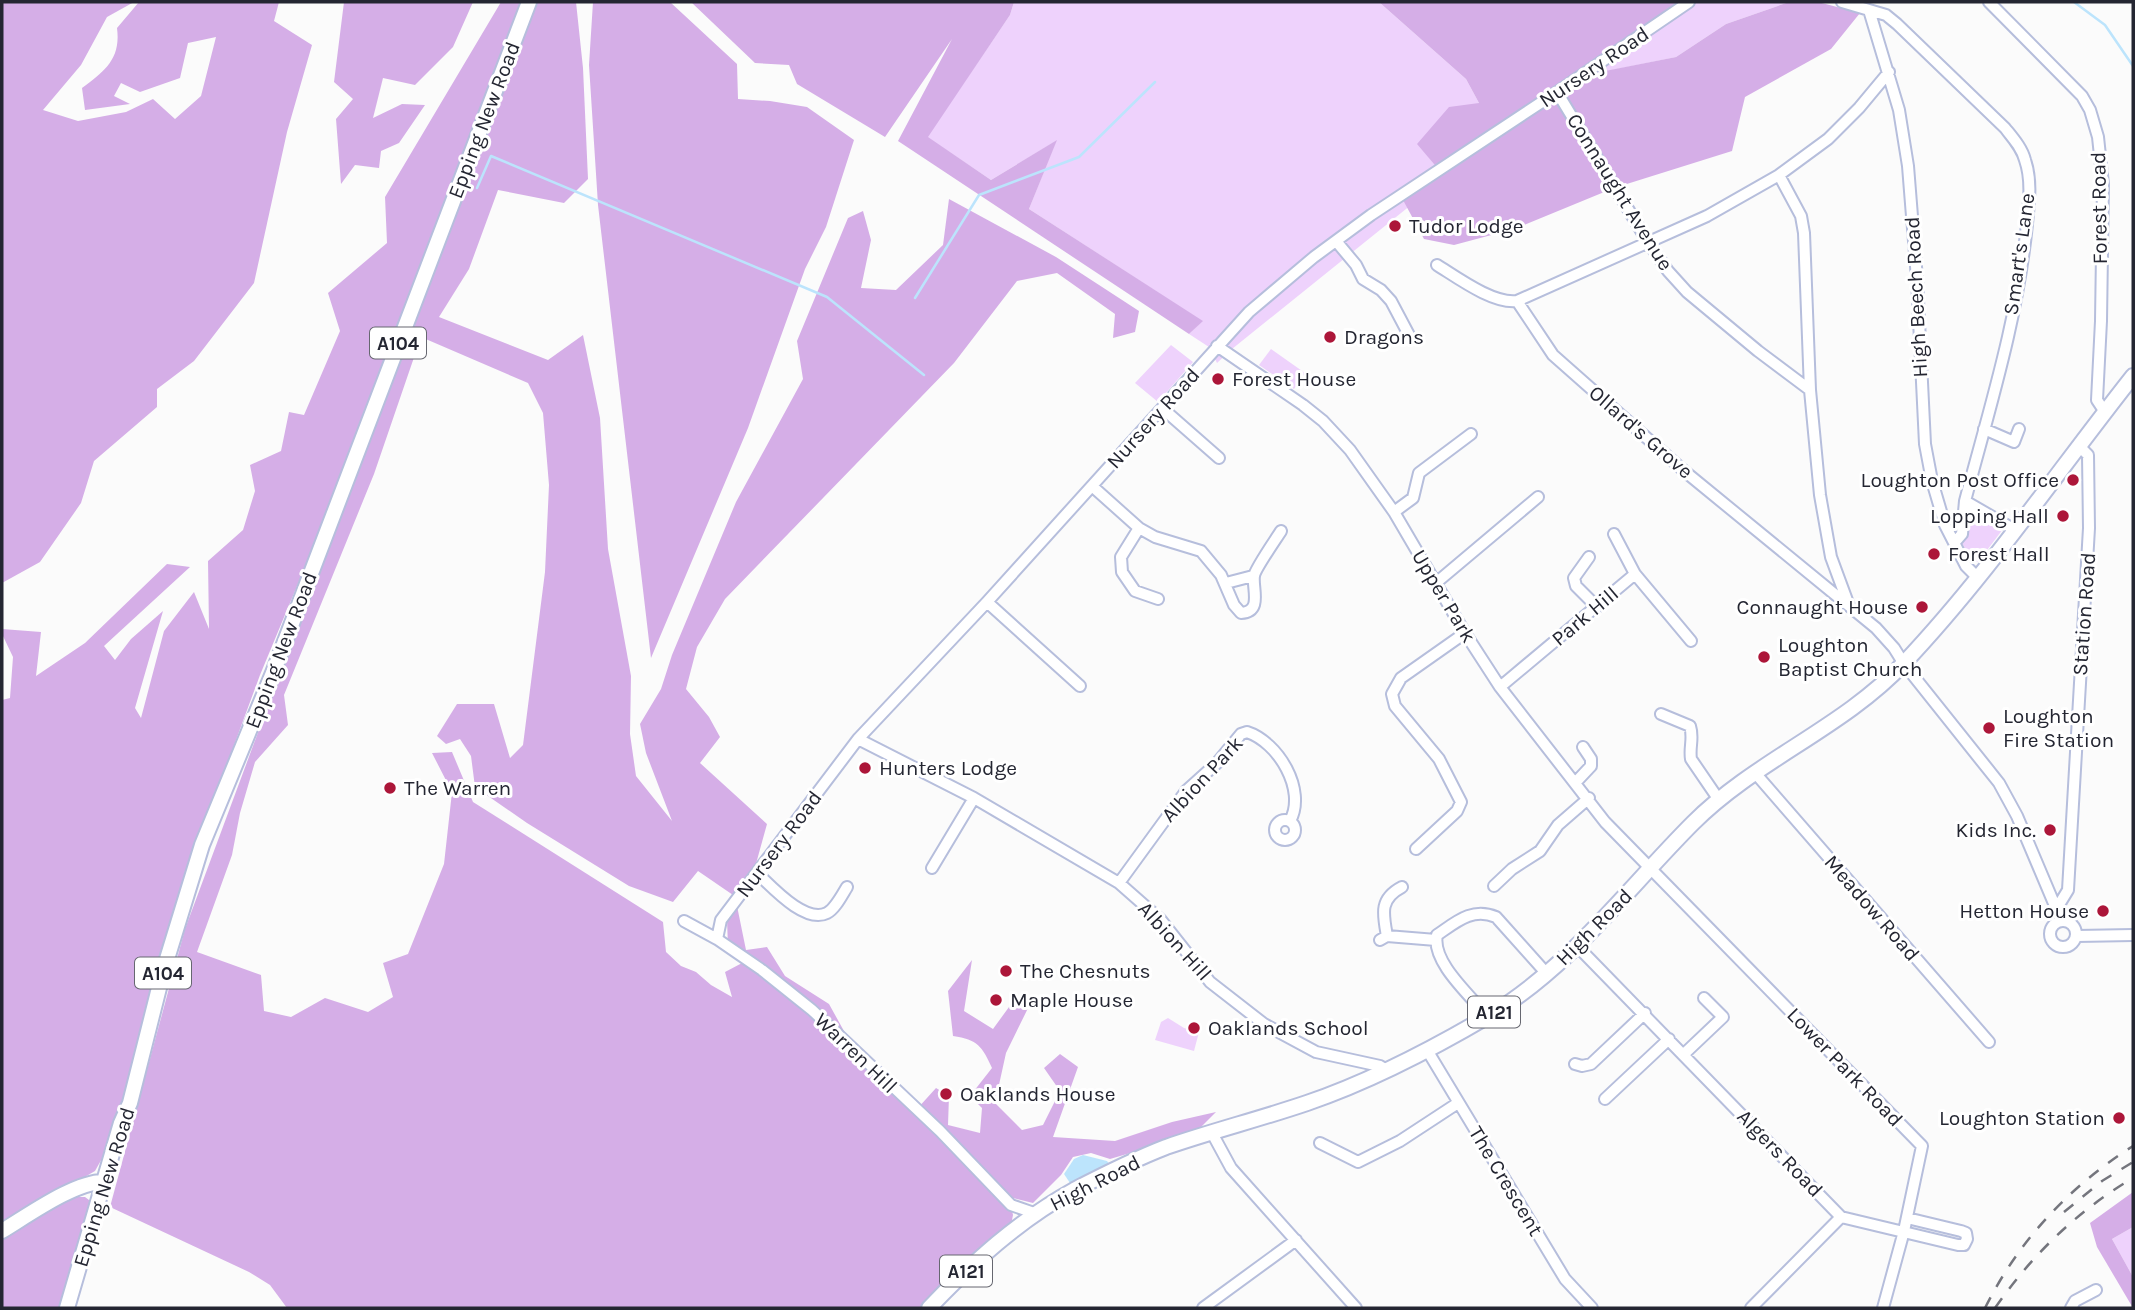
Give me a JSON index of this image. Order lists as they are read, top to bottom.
{
  "streets": {
    "main road": [
      "Epping New Road",
      "A104",
      "High Road",
      "A121"
    ],
    "street": [
      "Nursery Road",
      "Connaught Avenue",
      "Forest Road",
      "Smart's Lane",
      "High Beech Road",
      "Ollard's Grove",
      "Upper Park",
      "Station Road",
      "Park Hill",
      "Albion Park",
      "Meadow Road",
      "Albion Hill",
      "Warren Hill",
      "Lower Park Road",
      "Algers Road",
      "The Crescent"
    ]
  },
  "crossings": [
    ["Nursery Road", "Connaught Avenue"],
    ["Nursery Road", "Upper Park"],
    ["Nursery Road", "Albion Hill"],
    ["Nursery Road", "Warren Hill"],
    ["Forest Road", "High Road"],
    ["Smart's Lane", "High Beech Road"],
    ["High Beech Road", "High Road"],
    ["Upper Park", "Park Hill"],
    ["Upper Park", "High Road"],
    ["Upper Park", "Lower Park Road"],
    ["Station Road", "High Road"],
    ["Albion Park", "Albion Hill"],
    ["Meadow Road", "High Road"],
    ["High Road", "Albion Hill"],
    ["High Road", "Warren Hill"],
    ["High Road", "Lower Park Road"],
    ["High Road", "Algers Road"],
    ["High Road", "The Crescent"]
  ],
  "places": [
    "Tudor Lodge",
    "Dragons",
    "Forest House",
    "Loughton Post Office",
    "Lopping Hall",
    "Forest Hall",
    "Connaught House",
    "Loughton Baptist Church",
    "Loughton Fire Station",
    "Hunters Lodge",
    "The Warren",
    "Kids Inc.",
    "Hetton House",
    "The Chesnuts",
    "Maple House",
    "Oaklands School",
    "Oaklands House",
    "Loughton Station"
  ]
}
